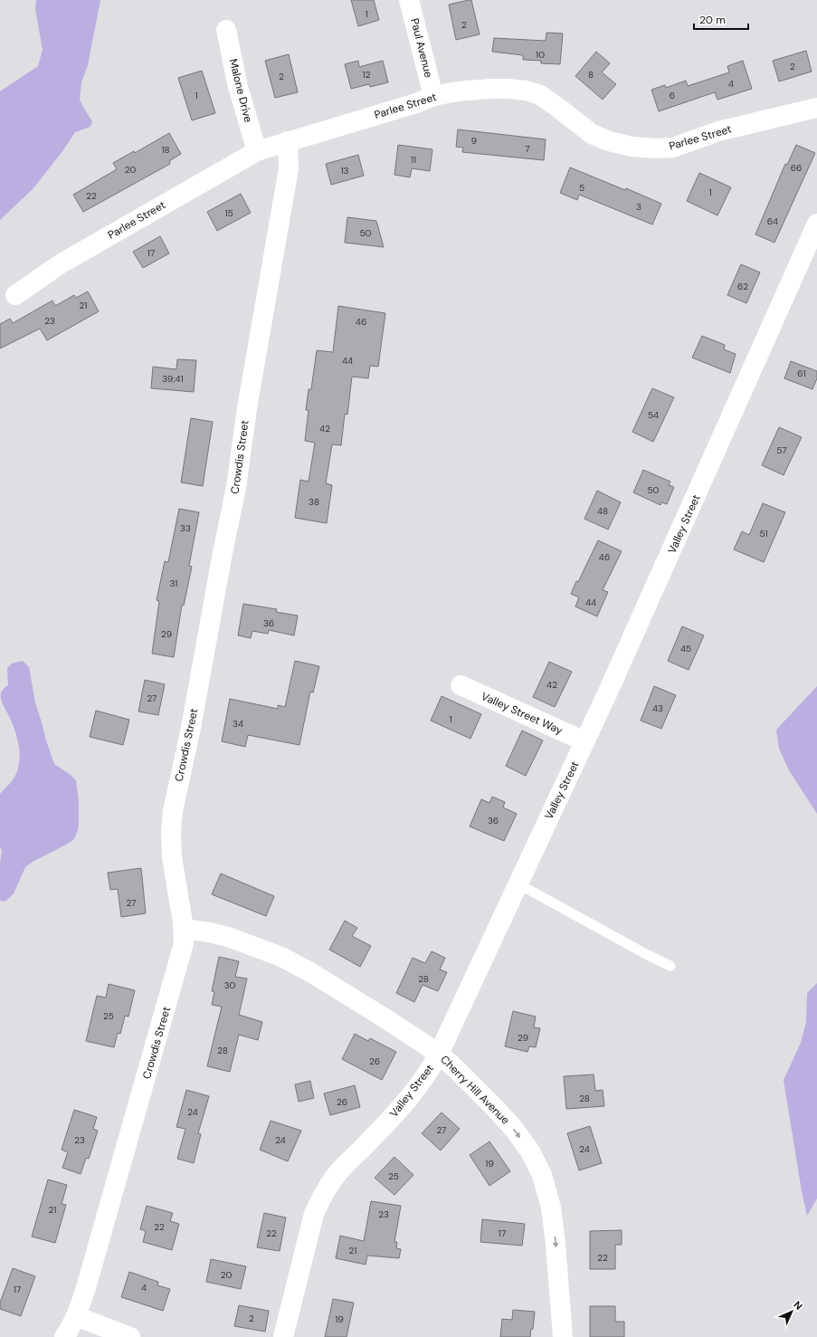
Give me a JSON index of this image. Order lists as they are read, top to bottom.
{
  "streets": {
    "street": [
      "Paul Avenue",
      "Malone Drive",
      "Parlee Street",
      "Crowdis Street",
      "Valley Street",
      "Valley Street Way",
      "Cherry Hill Avenue"
    ]
  },
  "crossings": [
    ["Paul Avenue", "Parlee Street"],
    ["Malone Drive", "Parlee Street"],
    ["Parlee Street", "Crowdis Street"],
    ["Crowdis Street", "Cherry Hill Avenue"],
    ["Valley Street", "Valley Street Way"],
    ["Valley Street", "Cherry Hill Avenue"]
  ],
  "one_way": ["Cherry Hill Avenue"],
  "house_numbers": [
    "1",
    "2",
    "10",
    "2",
    "12",
    "8",
    "2",
    "4",
    "1",
    "6",
    "9",
    "7",
    "18",
    "11",
    "66",
    "20",
    "13",
    "5",
    "1",
    "22",
    "3",
    "15",
    "64",
    "50",
    "17",
    "62",
    "21",
    "23",
    "46",
    "44",
    "61",
    "39;41",
    "54",
    "42",
    "57",
    "50",
    "38",
    "48",
    "33",
    "51",
    "46",
    "31",
    "44",
    "36",
    "29",
    "45",
    "42",
    "27",
    "43",
    "1",
    "34",
    "36",
    "27",
    "28",
    "30",
    "25",
    "29",
    "28",
    "26",
    "28",
    "26",
    "24",
    "27",
    "23",
    "24",
    "24",
    "19",
    "25",
    "21",
    "23",
    "22",
    "22",
    "17",
    "21",
    "22",
    "20",
    "4",
    "17",
    "2",
    "19"
  ],
  "scale_bar": "20 m",
  "north": "top right"
}
